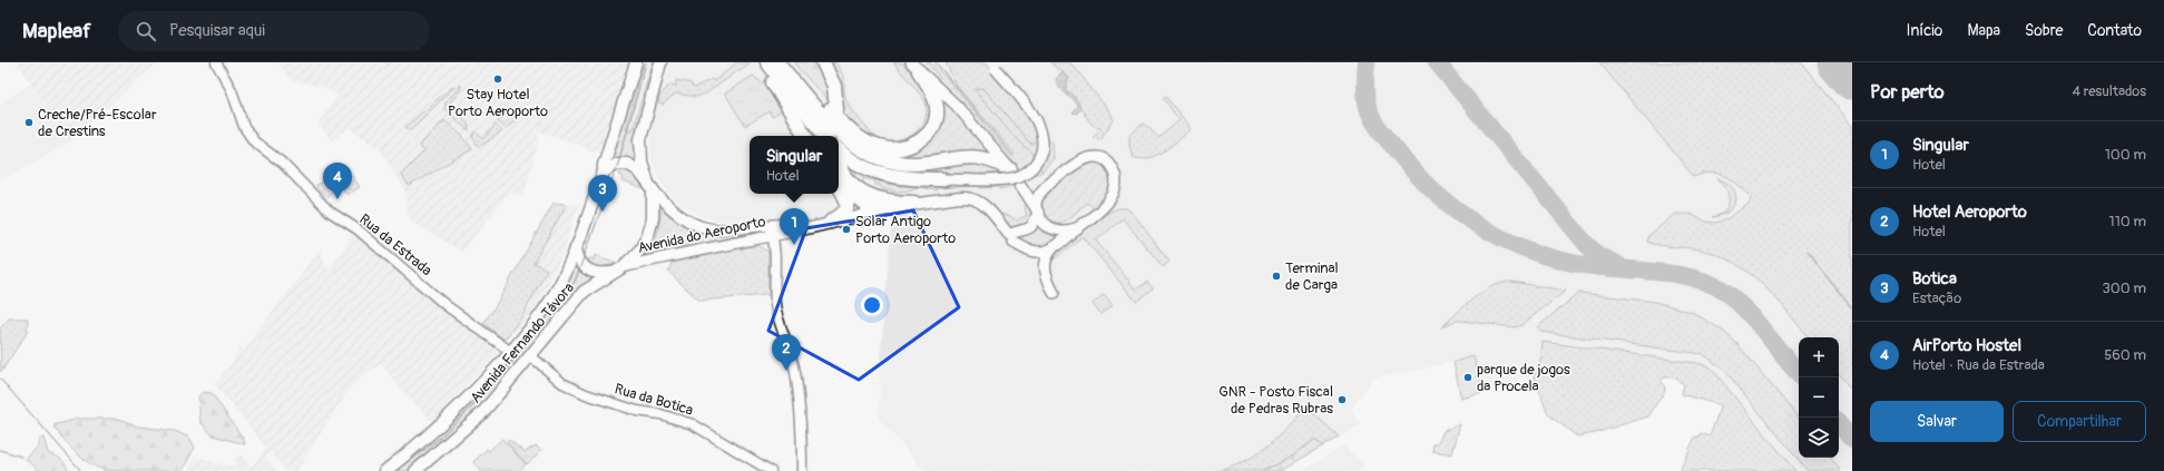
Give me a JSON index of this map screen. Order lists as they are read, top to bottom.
{
  "streets": {
    "main road": ["Avenida do Aeroporto", "Avenida Fernando Távora"],
    "street": ["Rua da Estrada", "Rua da Botica"]
  },
  "crossings": [
    ["Avenida do Aeroporto", "Avenida Fernando Távora"],
    ["Rua da Estrada", "Avenida Fernando Távora"],
    ["Avenida Fernando Távora", "Rua da Botica"]
  ],
  "places": [
    "Stay Hotel Porto Aeroporto",
    "Creche/Pré-Escolar de Crestins",
    "Solar Antigo Porto Aeroporto",
    "Terminal de Carga",
    "parque de jogos da Procela",
    "GNR - Posto Fiscal de Pedras Rubras"
  ],
  "page": {
    "header": "Mapleaf",
    "search": "Pesquisar aqui",
    "nav": [
      "Início",
      "Mapa",
      "Sobre",
      "Contato"
    ],
    "heading": ["Por perto", "4 resultados"],
    "list": [
      {
        "mark": "1",
        "name": "Singular",
        "note": "Hotel",
        "value": "100 m"
      },
      {
        "mark": "2",
        "name": "Hotel Aeroporto",
        "note": "Hotel",
        "value": "110 m"
      },
      {
        "mark": "3",
        "name": "Botica",
        "note": "Estação",
        "value": "300 m"
      },
      {
        "mark": "4",
        "name": "AirPorto Hostel",
        "note": "Hotel · Rua da Estrada",
        "value": "560 m"
      }
    ],
    "popup": ["Singular", "Hotel"],
    "pins": [
      "4",
      "3",
      "1",
      "2"
    ],
    "map_buttons": ["+", "−"],
    "buttons": ["Salvar", "Compartilhar"]
  }
}
